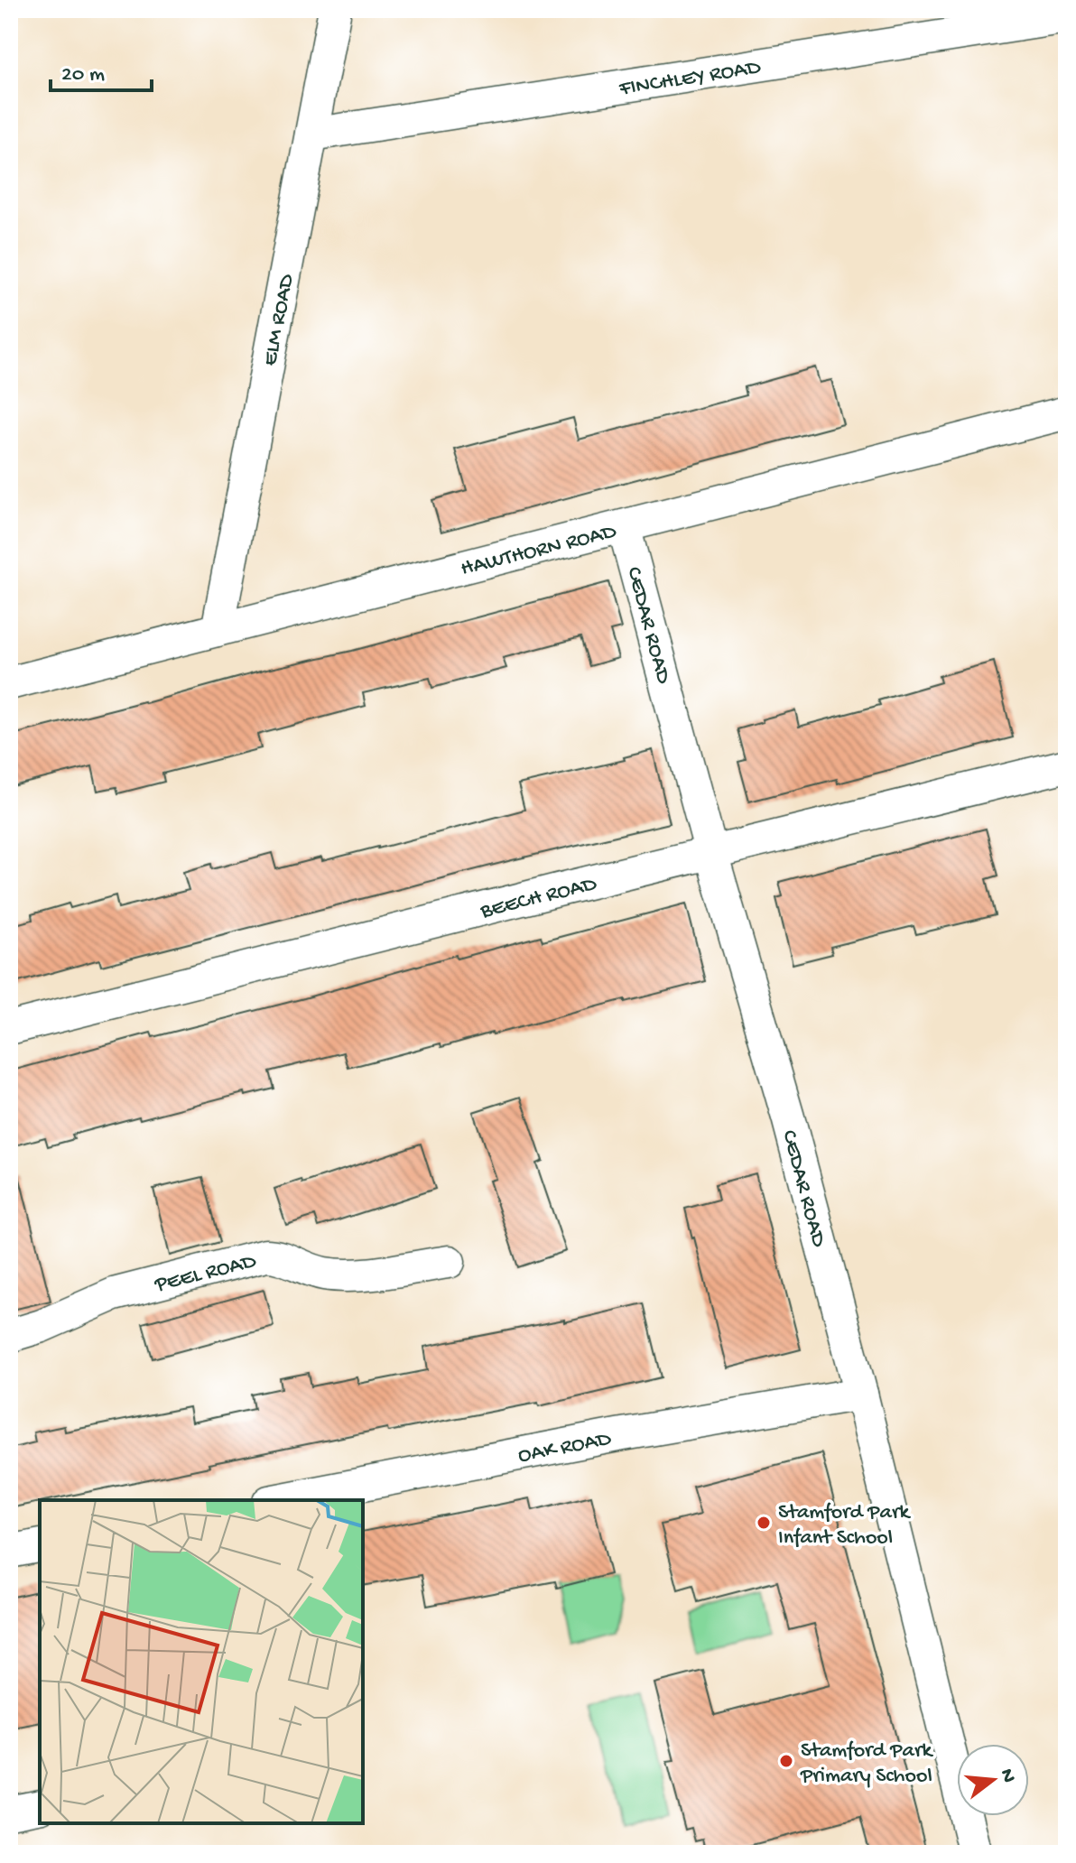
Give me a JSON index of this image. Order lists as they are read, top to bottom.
{
  "streets": {
    "street": [
      "FINCHLEY ROAD",
      "ELM ROAD",
      "HAWTHORN ROAD",
      "CEDAR ROAD",
      "BEECH ROAD",
      "PEEL ROAD",
      "OAK ROAD"
    ]
  },
  "crossings": [
    ["FINCHLEY ROAD", "ELM ROAD"],
    ["ELM ROAD", "HAWTHORN ROAD"],
    ["HAWTHORN ROAD", "CEDAR ROAD"],
    ["CEDAR ROAD", "BEECH ROAD"],
    ["CEDAR ROAD", "OAK ROAD"]
  ],
  "places": ["Stamford Park Infant School", "Stamford Park Primary School"],
  "scale_bar": "20 m",
  "north": "right"
}
